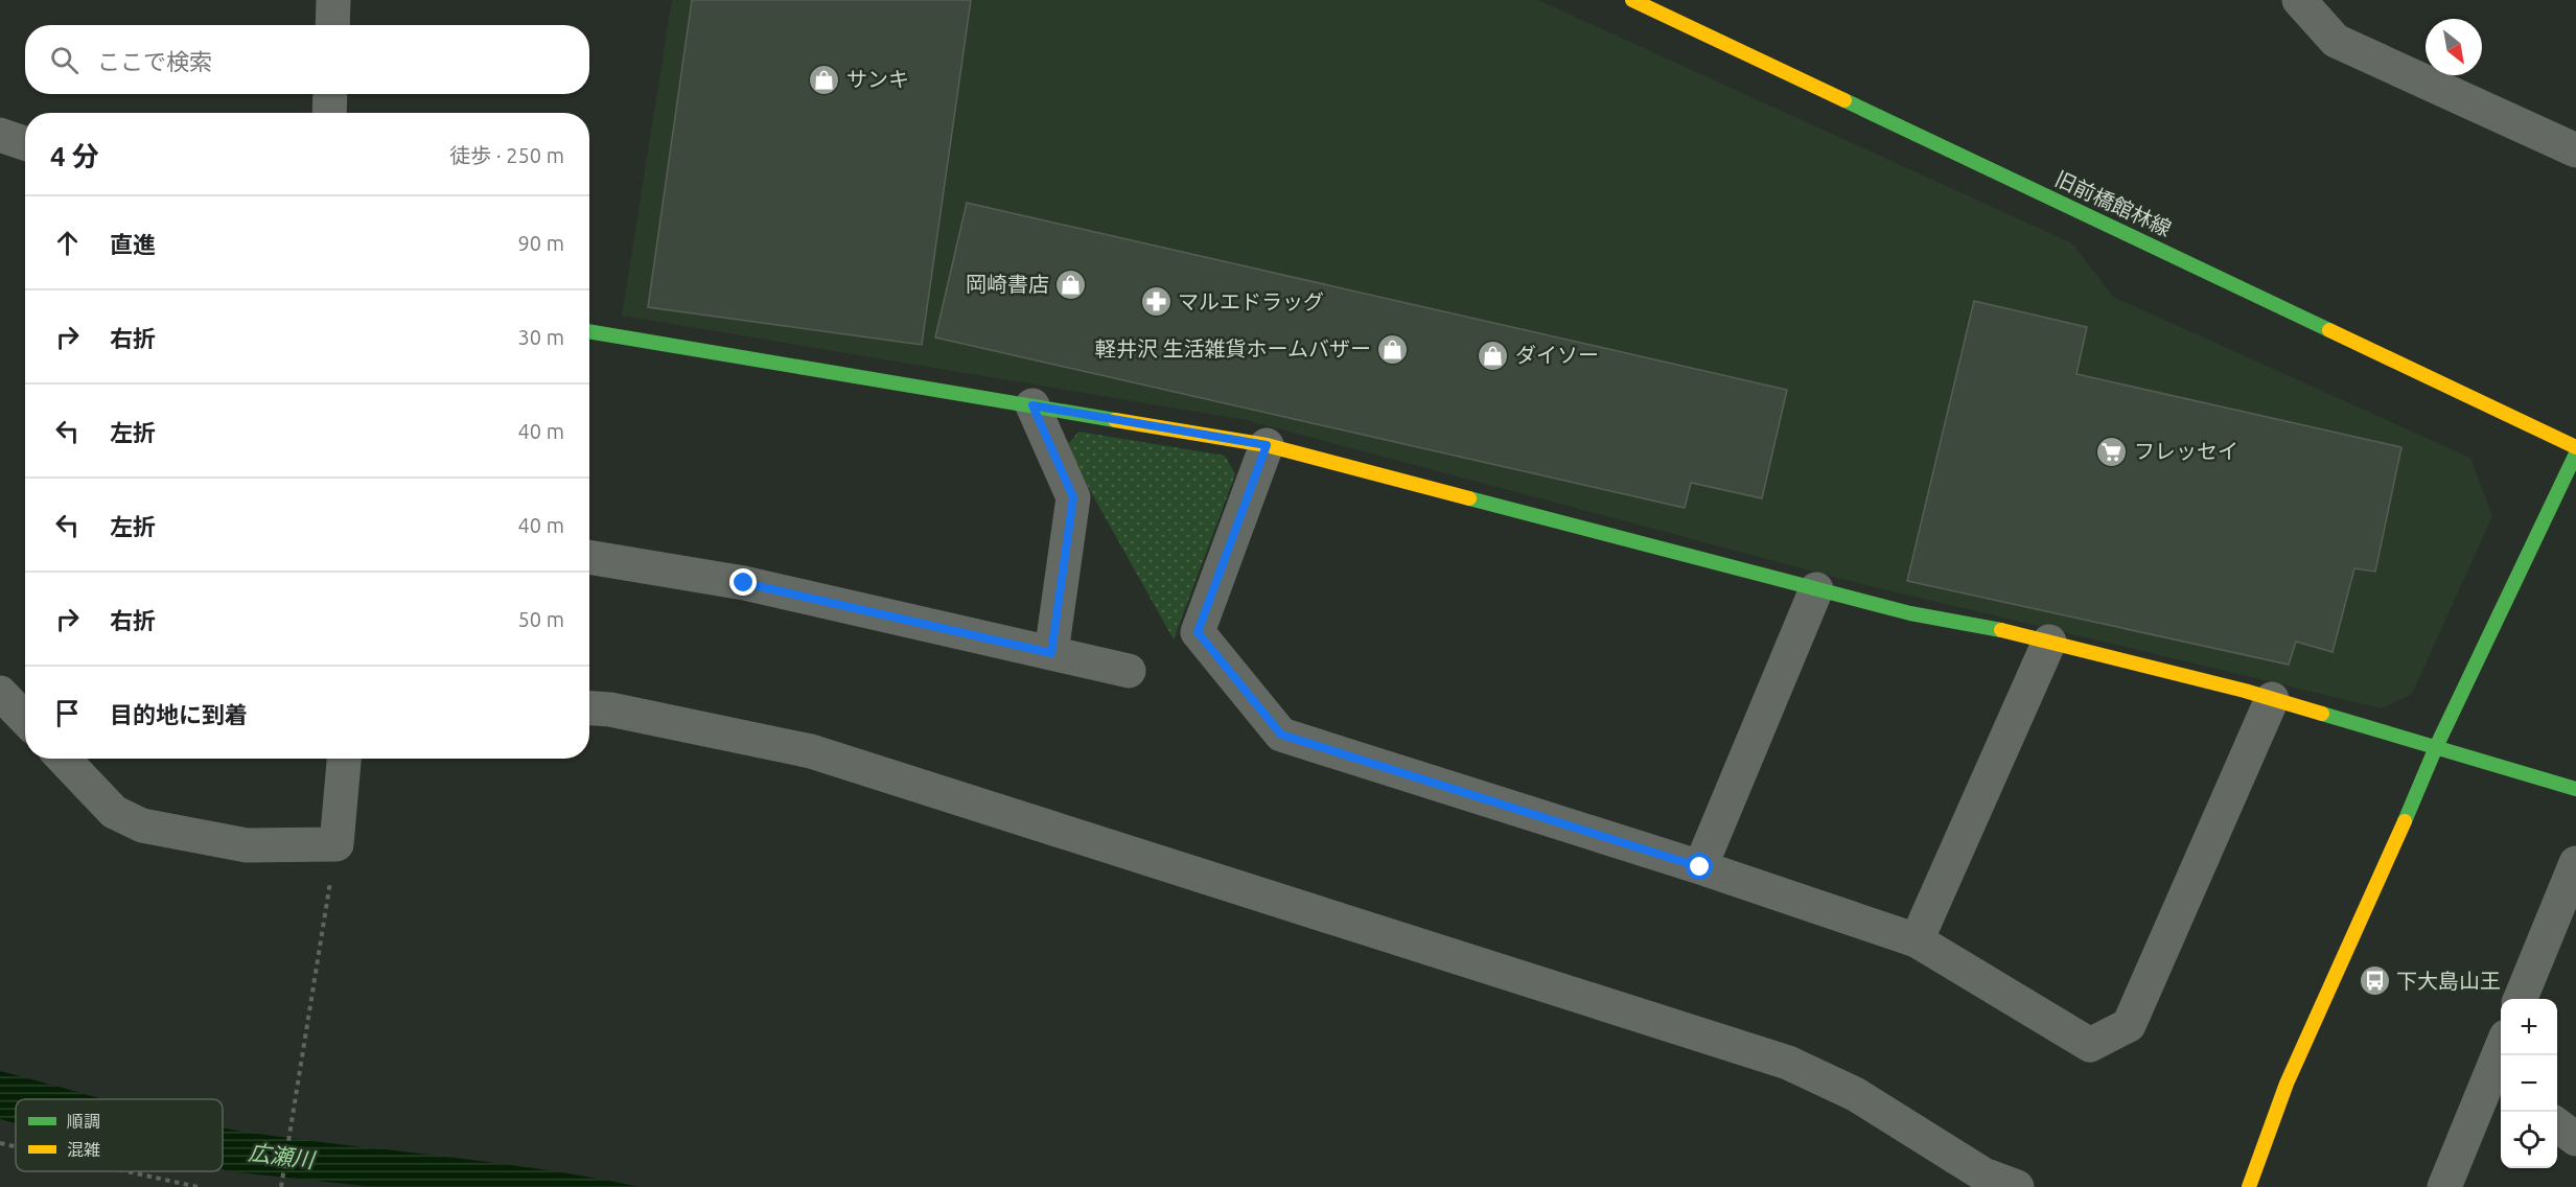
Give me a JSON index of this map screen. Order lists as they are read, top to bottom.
{
  "streets": {
    "street": ["旧前橋館林線"]
  },
  "water": ["広瀬川"],
  "places": {
    "shop": [
      "サンキ",
      "岡崎書店",
      "軽井沢 生活雑貨ホームバザー",
      "ダイソー"
    ],
    "pharmacy": ["マルエドラッグ"],
    "supermarket": ["フレッセイ"],
    "bus stop": ["下大島山王"]
  },
  "legend": ["順調", "混雑"],
  "north": "bottom right",
  "page": {
    "search": "ここで検索",
    "heading": ["4 分", "徒歩 · 250 m"],
    "list": [
      ["直進", "90 m"],
      ["右折", "30 m"],
      ["左折", "40 m"],
      ["左折", "40 m"],
      ["右折", "50 m"],
      "目的地に到着"
    ],
    "map_buttons": ["+", "−"]
  }
}
